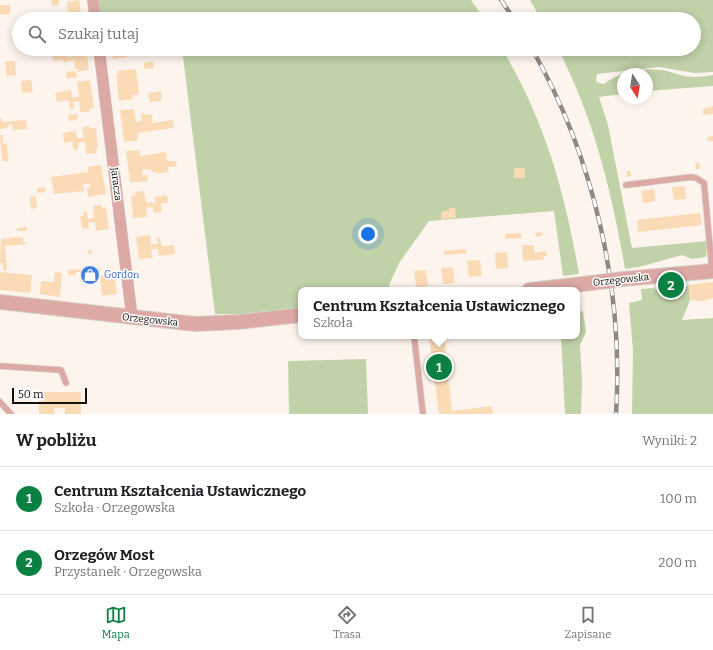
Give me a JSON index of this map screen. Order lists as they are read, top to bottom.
{
  "streets": {
    "street": ["Jaracza", "Orzegowska"]
  },
  "crossings": [
    ["Jaracza", "Orzegowska"]
  ],
  "places": {
    "shop": ["Gordon"]
  },
  "scale_bar": "50 m",
  "north": "bottom",
  "page": {
    "search": "Szukaj tutaj",
    "pins": ["2", "1"],
    "popup": ["Centrum Kształcenia Ustawicznego", "Szkoła"],
    "scale": "50 m",
    "heading": ["W pobliżu", "Wyniki: 2"],
    "list": [
      {
        "mark": "1",
        "name": "Centrum Kształcenia Ustawicznego",
        "note": "Szkoła · Orzegowska",
        "value": "100 m"
      },
      {
        "mark": "2",
        "name": "Orzegów Most",
        "note": "Przystanek · Orzegowska",
        "value": "200 m"
      }
    ],
    "nav": ["Mapa", "Trasa", "Zapisane"]
  }
}
